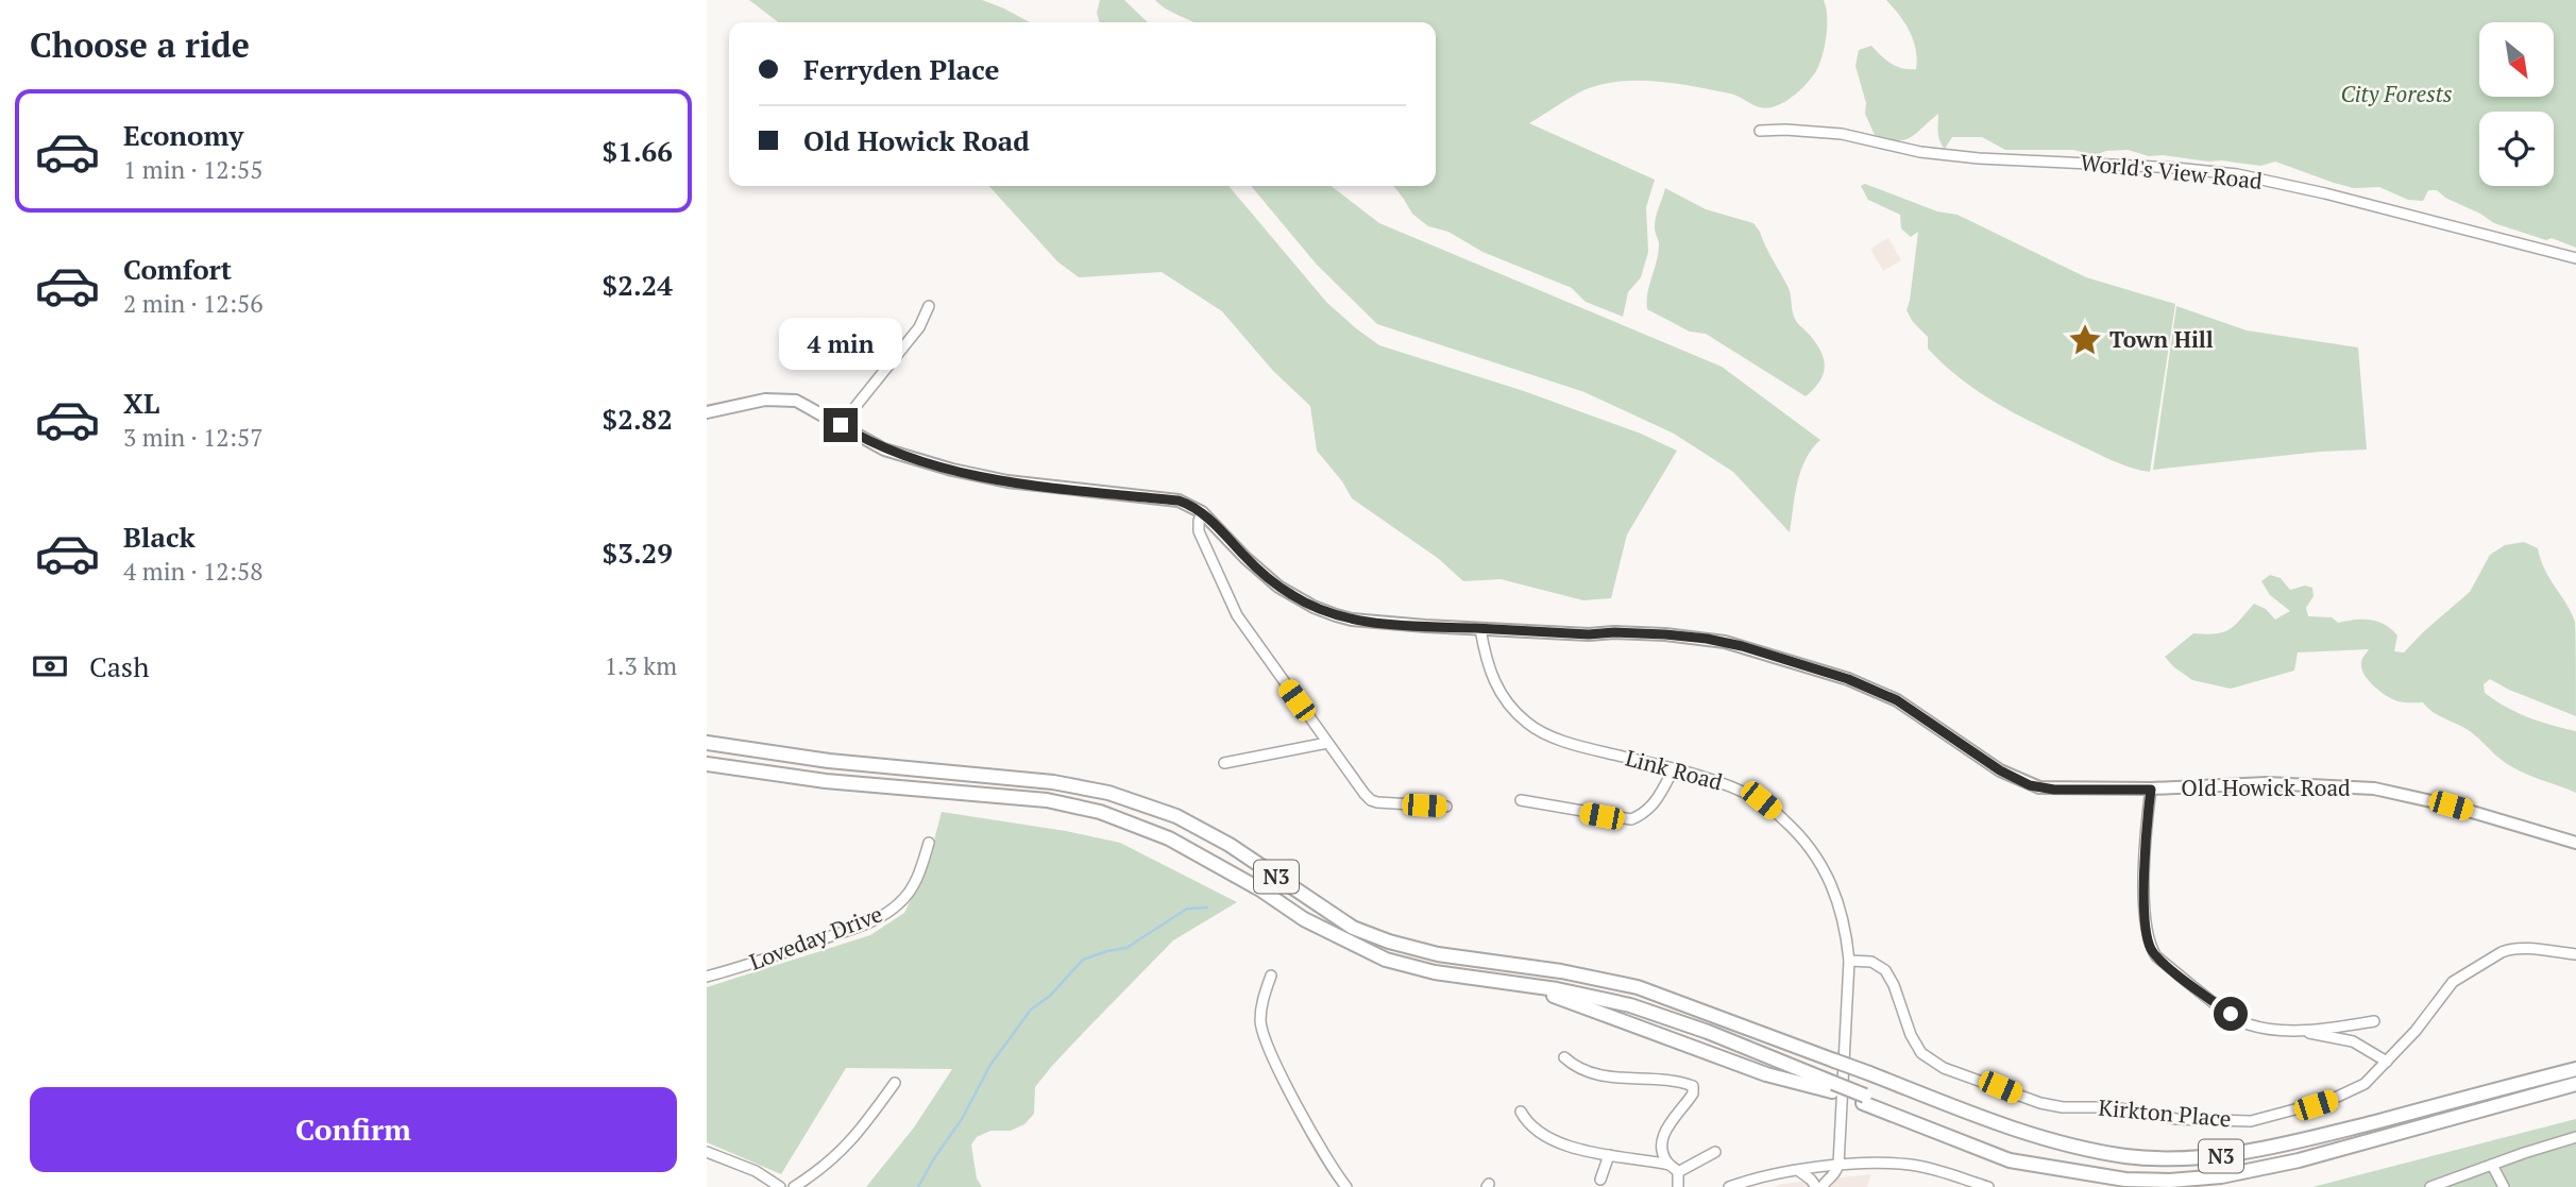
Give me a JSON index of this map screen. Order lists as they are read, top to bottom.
{
  "streets": {
    "highway": ["N3"],
    "main road": ["Old Howick Road"],
    "street": [
      "World's View Road",
      "Link Road",
      "Loveday Drive",
      "Kirkton Place"
    ]
  },
  "crossings": [
    ["Link Road", "Old Howick Road"],
    ["Link Road", "Kirkton Place"]
  ],
  "parks": ["City Forests"],
  "places": {
    "place": ["Town Hill"]
  },
  "north": "bottom right",
  "page": {
    "heading": "Choose a ride",
    "banner": ["Ferryden Place", "Old Howick Road"],
    "list": [
      {
        "name": "Economy",
        "note": "1 min · 12:55",
        "value": "$1.66"
      },
      {
        "name": "Comfort",
        "note": "2 min · 12:56",
        "value": "$2.24"
      },
      {
        "name": "XL",
        "note": "3 min · 12:57",
        "value": "$2.82"
      },
      {
        "name": "Black",
        "note": "4 min · 12:58",
        "value": "$3.29"
      }
    ],
    "bubble": "4 min",
    "pay": ["Cash", "1.3 km"],
    "buttons": "Confirm"
  }
}
